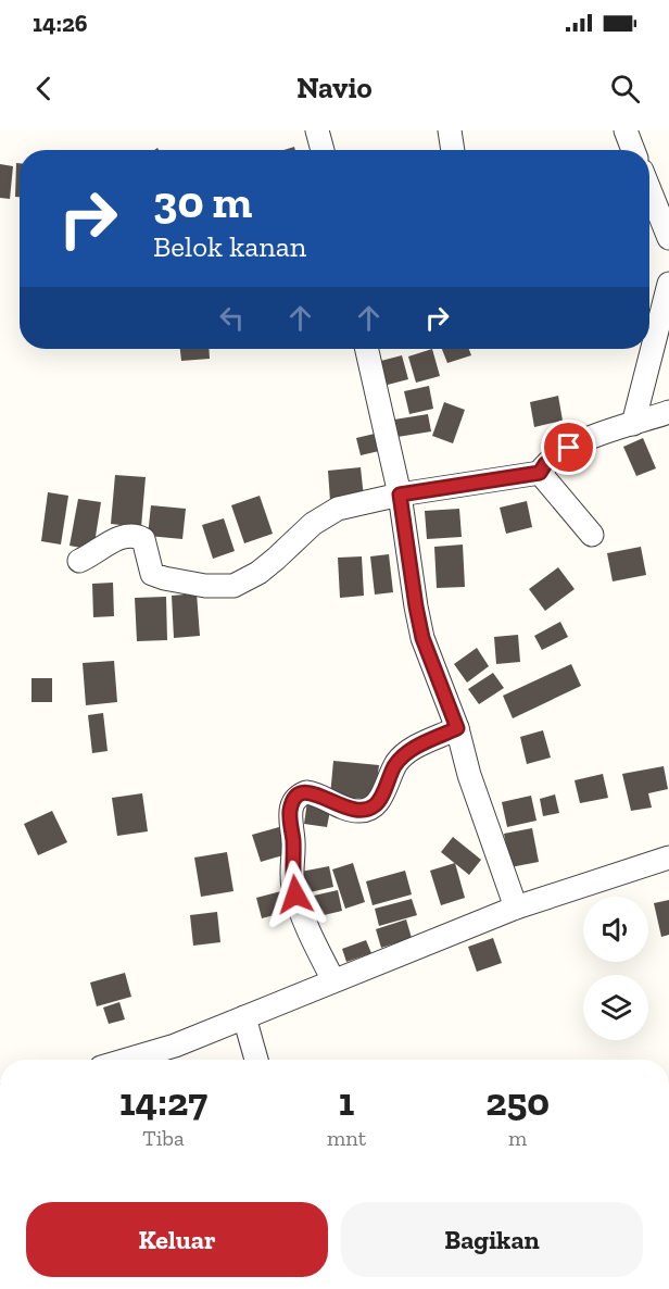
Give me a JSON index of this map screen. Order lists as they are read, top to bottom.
{
  "page": {
    "status": "14:26",
    "header": "Navio",
    "turn": ["30 m", "Belok kanan"],
    "eta": [
      "14:27",
      "Tiba",
      "1",
      "mnt",
      "250",
      "m"
    ],
    "buttons": ["Keluar", "Bagikan"]
  }
}
